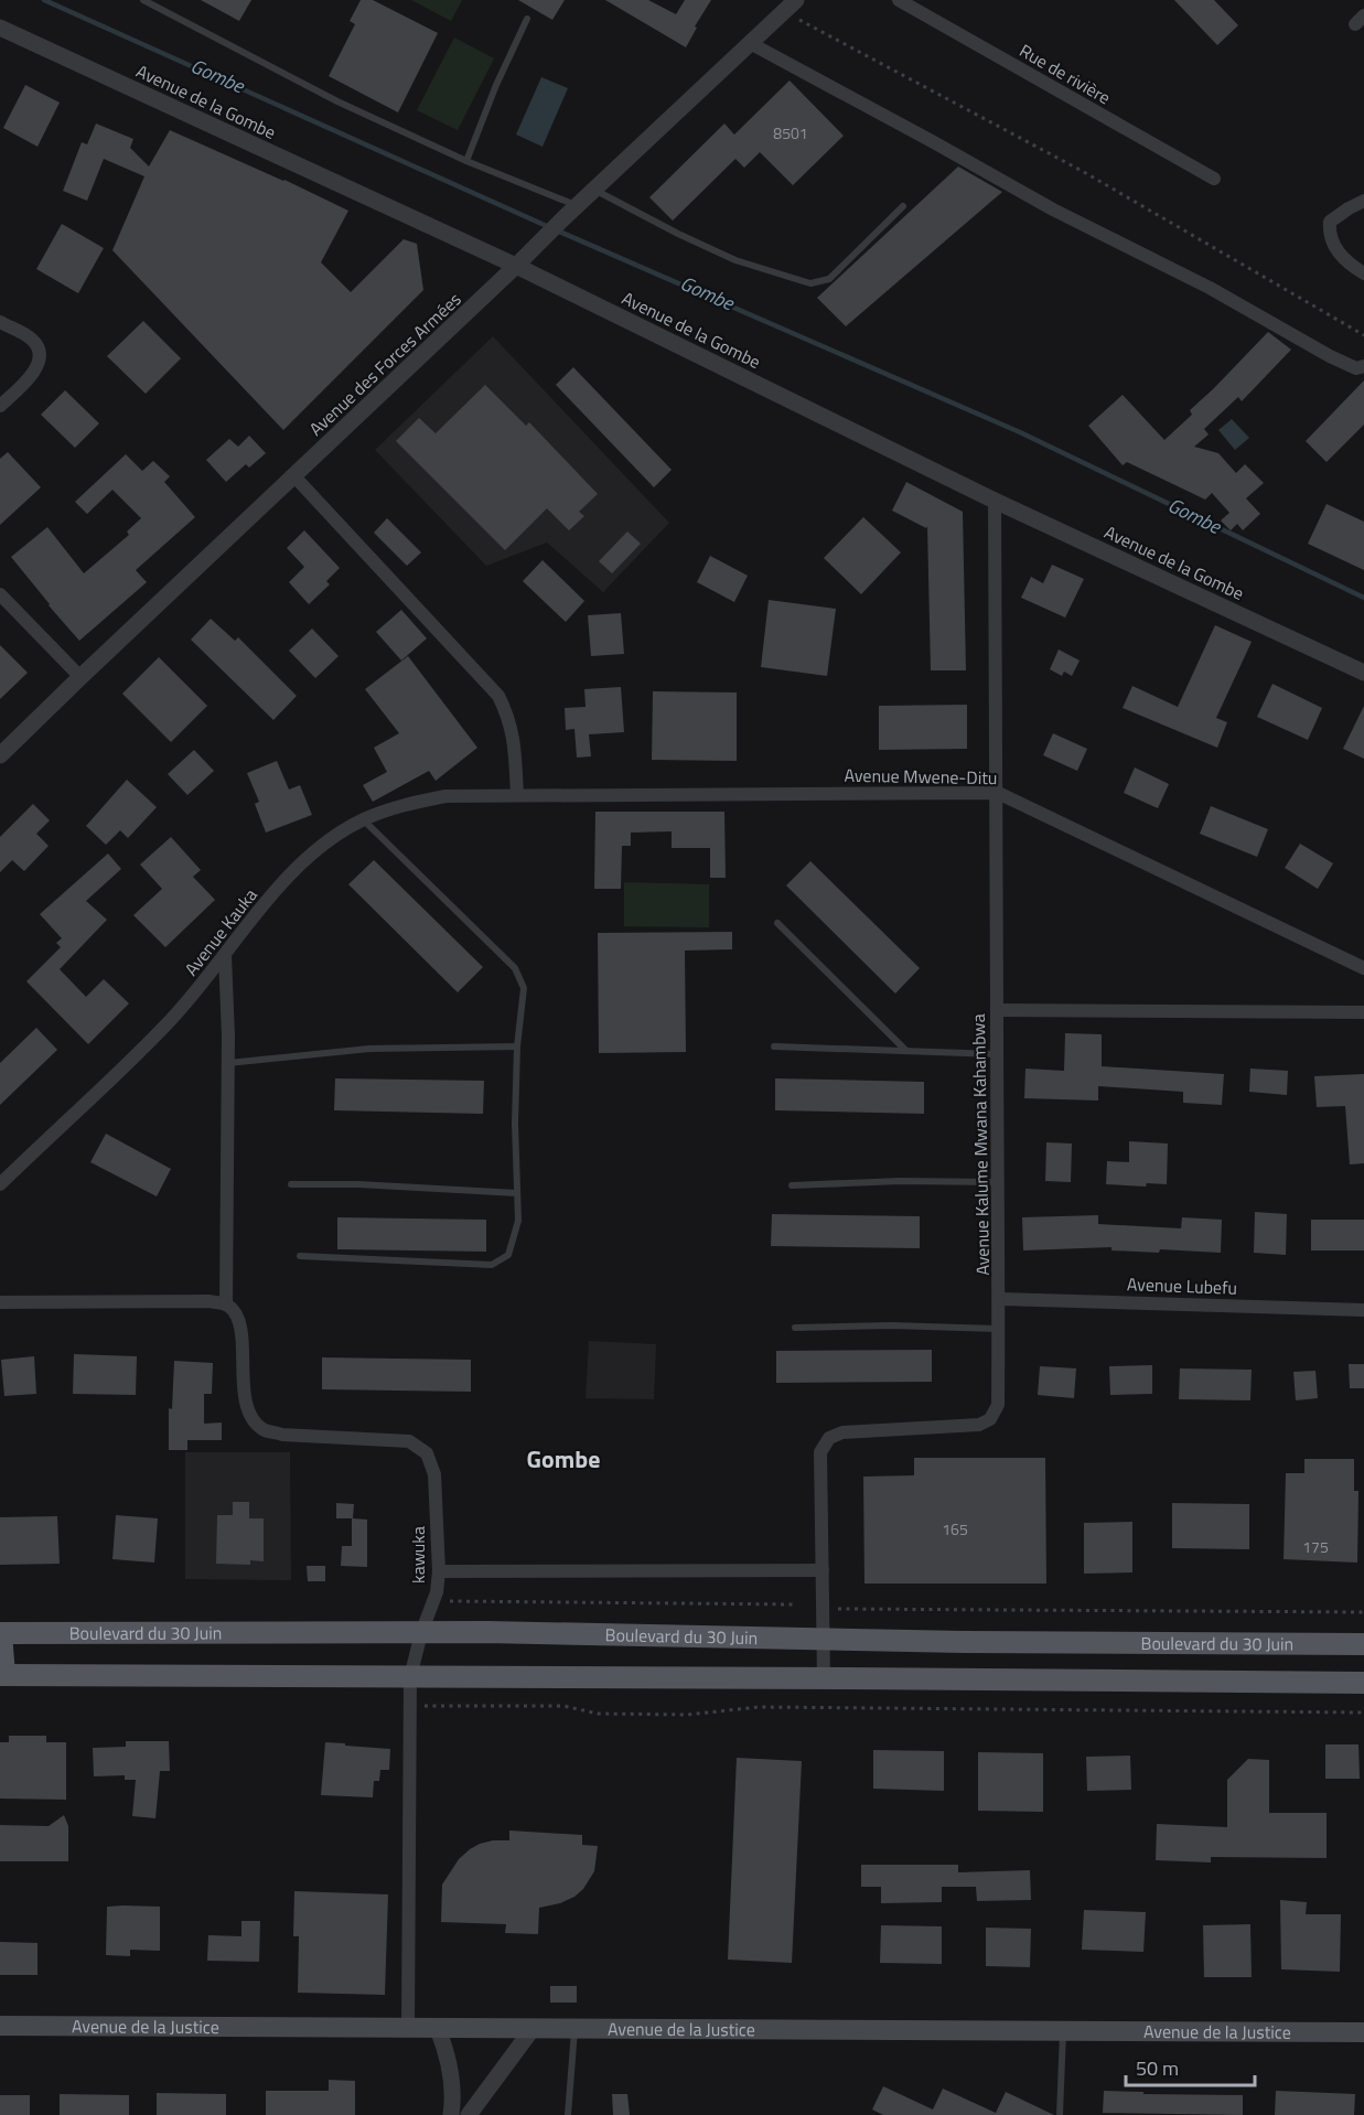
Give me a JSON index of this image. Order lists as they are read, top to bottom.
{
  "streets": {
    "main road": ["Boulevard du 30 Juin", "Avenue de la Justice"],
    "street": [
      "Rue de rivière",
      "Avenue de la Gombe",
      "Avenue des Forces Armées",
      "Avenue Mwene-Ditu",
      "Avenue Kauka",
      "Avenue Kalume Mwana Kahambwa",
      "Avenue Lubefu",
      "kawuka"
    ]
  },
  "crossings": [
    ["Avenue de la Gombe", "Avenue des Forces Armées"],
    ["Avenue de la Gombe", "Avenue Kalume Mwana Kahambwa"],
    ["Avenue Mwene-Ditu", "Avenue Kauka"],
    ["Avenue Mwene-Ditu", "Avenue Kalume Mwana Kahambwa"],
    ["Avenue Kalume Mwana Kahambwa", "Avenue Lubefu"],
    ["Avenue Kalume Mwana Kahambwa", "Boulevard du 30 Juin"],
    ["kawuka", "Boulevard du 30 Juin"],
    ["kawuka", "Avenue de la Justice"]
  ],
  "districts": ["Gombe"],
  "water": ["Gombe"],
  "house_numbers": ["8501", "165", "175"],
  "scale_bar": "50 m"
}
